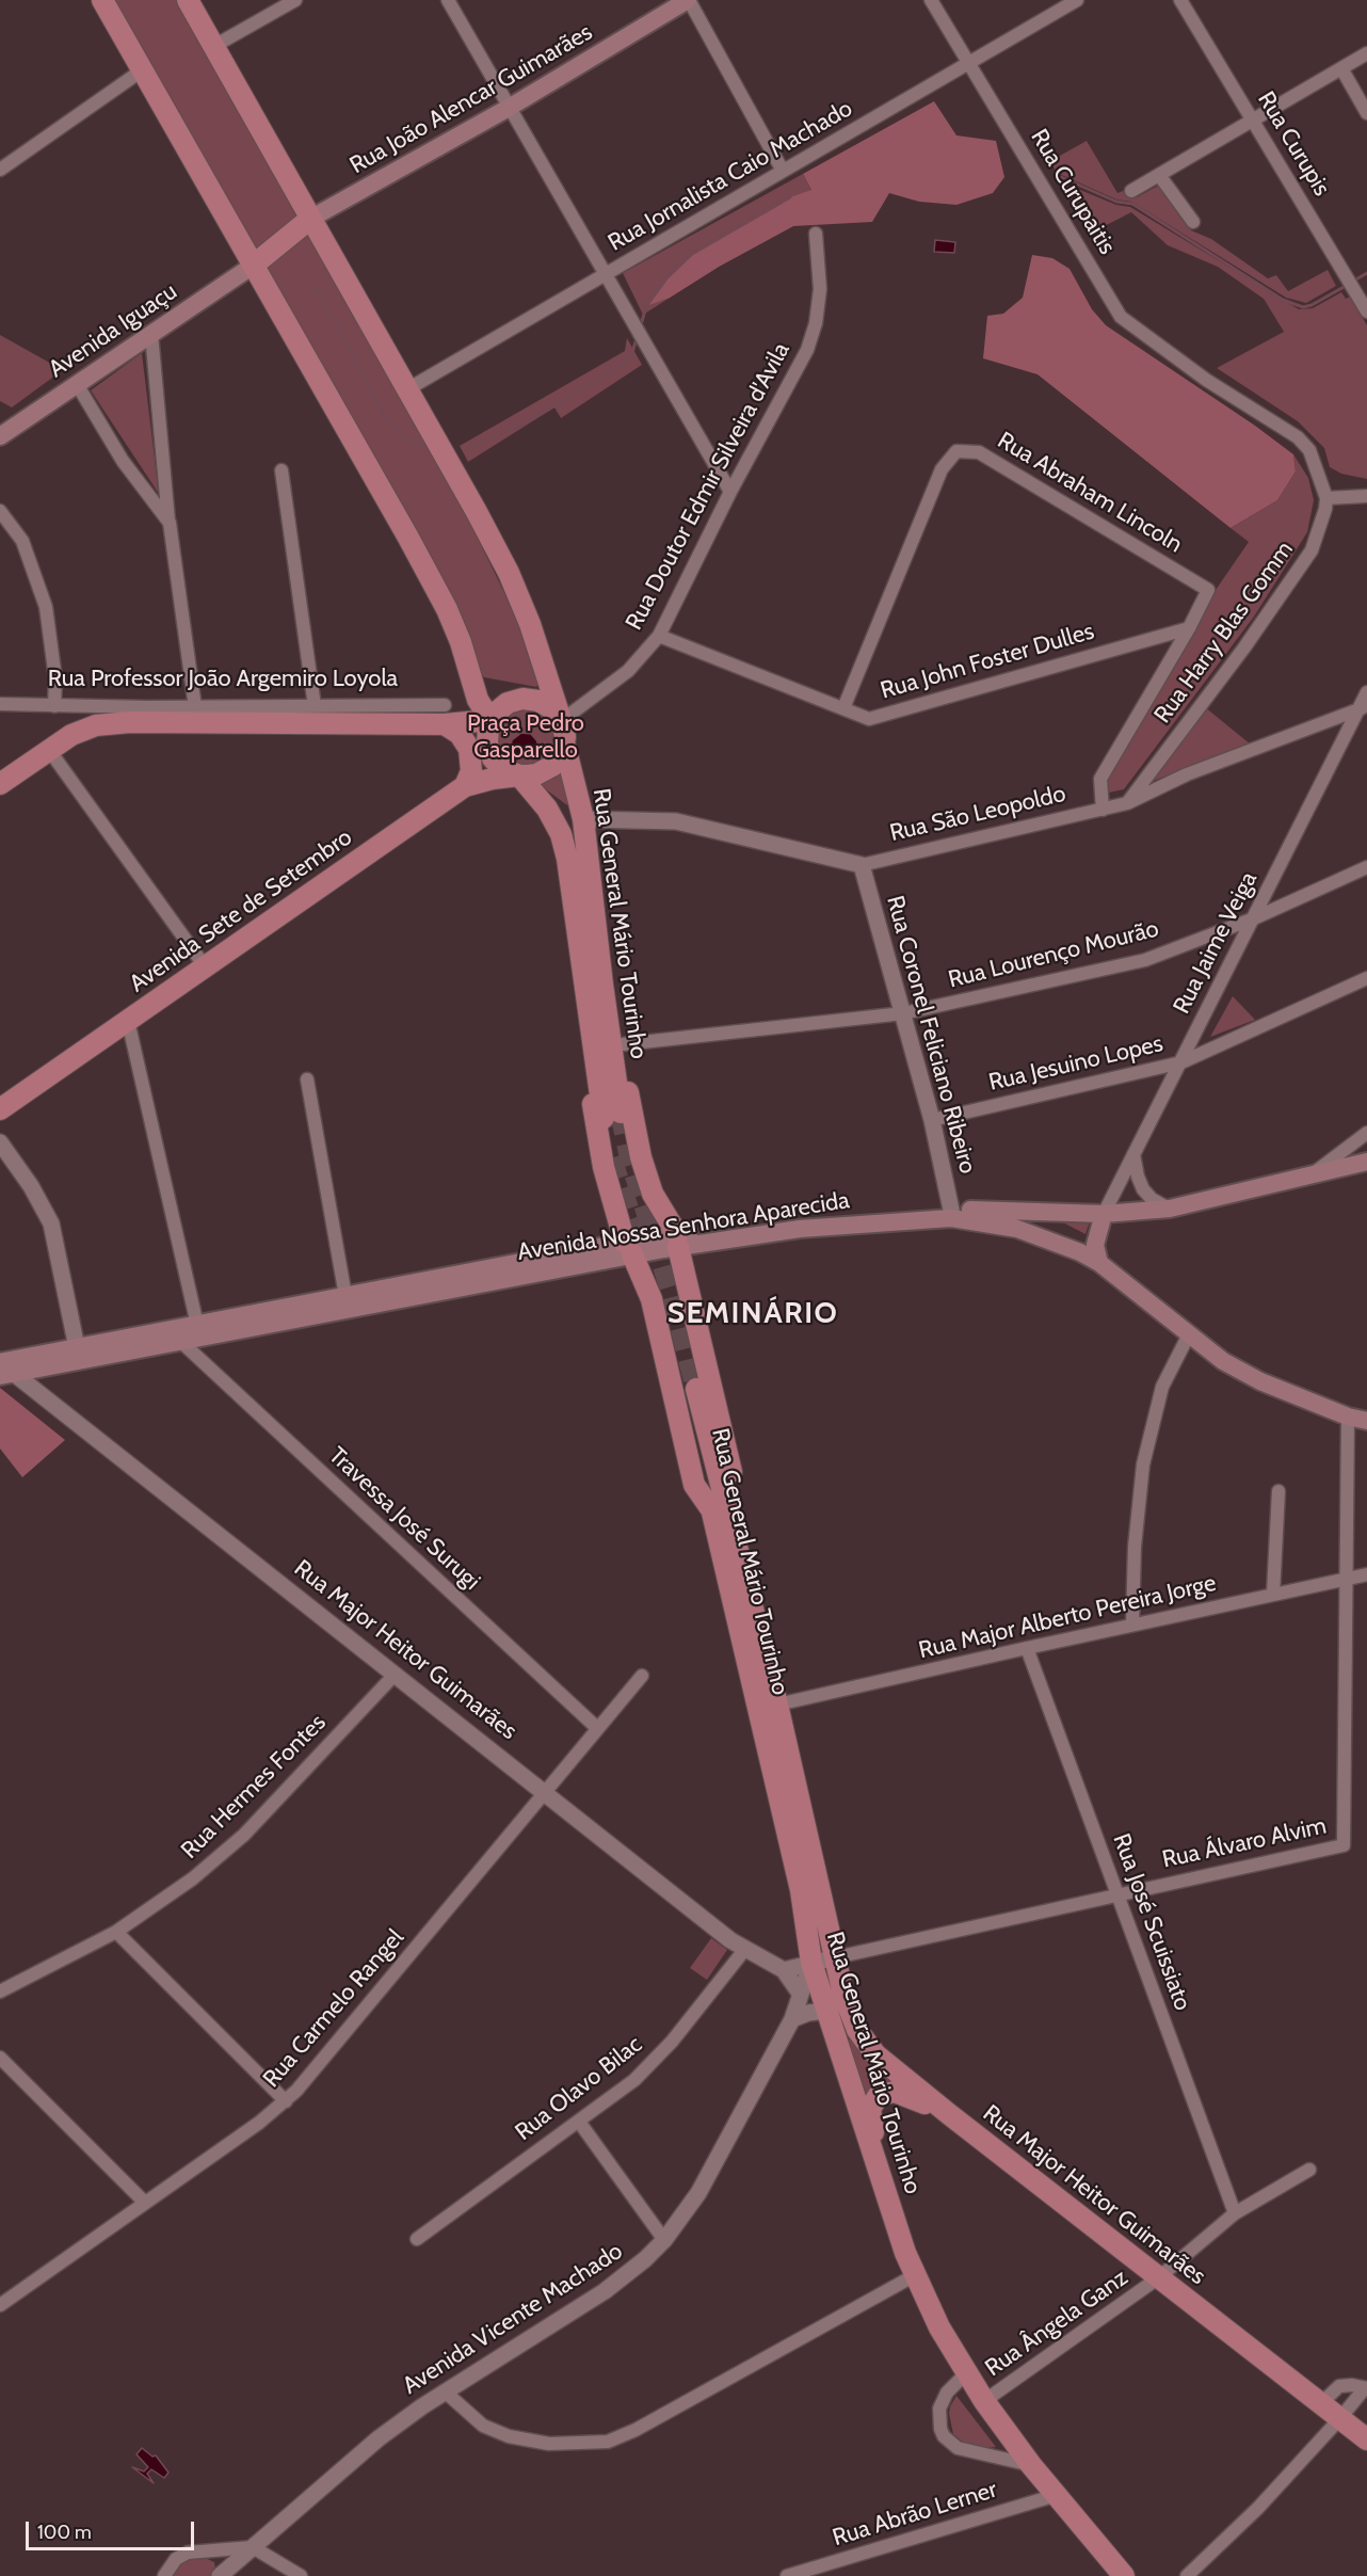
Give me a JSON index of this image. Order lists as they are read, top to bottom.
{
  "streets": {
    "main road": [
      "Rua João Alencar Guimarães",
      "Avenida Iguaçu",
      "Rua Professor João Argemiro Loyola",
      "Avenida Sete de Setembro",
      "Rua General Mário Tourinho",
      "Avenida Nossa Senhora Aparecida",
      "Rua Major Heitor Guimarães"
    ],
    "street": [
      "Rua Curupis",
      "Rua Jornalista Caio Machado",
      "Rua Curupaitis",
      "Rua Doutor Edmir Silveira d'Avila",
      "Rua Abraham Lincoln",
      "Rua Harry Blas Gomm",
      "Rua John Foster Dulles",
      "Rua São Leopoldo",
      "Rua Jaime Veiga",
      "Rua Lourenço Mourão",
      "Rua Coronel Feliciano Ribeiro",
      "Rua Jesuino Lopes",
      "Travessa José Surugi",
      "Rua Major Alberto Pereira Jorge",
      "Rua Hermes Fontes",
      "Rua Álvaro Alvim",
      "Rua José Scuissiato",
      "Rua Carmelo Rangel",
      "Rua Olavo Bilac",
      "Avenida Vicente Machado",
      "Rua Ângela Ganz",
      "Rua Abrão Lerner"
    ]
  },
  "crossings": [
    ["Rua Jornalista Caio Machado", "Rua Curupaitis"],
    ["Rua Curupaitis", "Rua Harry Blas Gomm"],
    ["Rua Doutor Edmir Silveira d'Avila", "Rua John Foster Dulles"],
    ["Rua Doutor Edmir Silveira d'Avila", "Rua Professor João Argemiro Loyola"],
    ["Rua Doutor Edmir Silveira d'Avila", "Avenida Sete de Setembro"],
    ["Rua Doutor Edmir Silveira d'Avila", "Rua General Mário Tourinho"],
    ["Rua Abraham Lincoln", "Rua Harry Blas Gomm"],
    ["Rua Abraham Lincoln", "Rua John Foster Dulles"],
    ["Rua Harry Blas Gomm", "Rua John Foster Dulles"],
    ["Rua Harry Blas Gomm", "Rua São Leopoldo"],
    ["Rua Professor João Argemiro Loyola", "Avenida Sete de Setembro"],
    ["Rua Professor João Argemiro Loyola", "Rua General Mário Tourinho"],
    ["Rua São Leopoldo", "Rua General Mário Tourinho"],
    ["Rua São Leopoldo", "Rua Jaime Veiga"],
    ["Rua São Leopoldo", "Rua Coronel Feliciano Ribeiro"],
    ["Avenida Sete de Setembro", "Rua General Mário Tourinho"],
    ["Rua General Mário Tourinho", "Rua Major Alberto Pereira Jorge"],
    ["Rua General Mário Tourinho", "Rua Major Heitor Guimarães"],
    ["Rua General Mário Tourinho", "Rua Álvaro Alvim"],
    ["Rua General Mário Tourinho", "Avenida Vicente Machado"],
    ["Rua General Mário Tourinho", "Rua Ângela Ganz"],
    ["Rua General Mário Tourinho", "Rua Abrão Lerner"],
    ["Rua Jaime Veiga", "Rua Lourenço Mourão"],
    ["Rua Jaime Veiga", "Rua Jesuino Lopes"],
    ["Rua Lourenço Mourão", "Rua Coronel Feliciano Ribeiro"],
    ["Rua Coronel Feliciano Ribeiro", "Rua Jesuino Lopes"],
    ["Rua Coronel Feliciano Ribeiro", "Avenida Nossa Senhora Aparecida"],
    ["Avenida Nossa Senhora Aparecida", "Travessa José Surugi"],
    ["Avenida Nossa Senhora Aparecida", "Rua Major Heitor Guimarães"],
    ["Avenida Nossa Senhora Aparecida", "Rua Álvaro Alvim"],
    ["Travessa José Surugi", "Rua Carmelo Rangel"],
    ["Rua Major Alberto Pereira Jorge", "Rua Álvaro Alvim"],
    ["Rua Major Alberto Pereira Jorge", "Rua José Scuissiato"],
    ["Rua Major Heitor Guimarães", "Rua Hermes Fontes"],
    ["Rua Major Heitor Guimarães", "Rua Álvaro Alvim"],
    ["Rua Major Heitor Guimarães", "Rua Carmelo Rangel"],
    ["Rua Major Heitor Guimarães", "Rua Olavo Bilac"],
    ["Rua Major Heitor Guimarães", "Avenida Vicente Machado"],
    ["Rua Major Heitor Guimarães", "Rua Ângela Ganz"],
    ["Rua Álvaro Alvim", "Rua José Scuissiato"],
    ["Rua Álvaro Alvim", "Avenida Vicente Machado"],
    ["Rua José Scuissiato", "Rua Ângela Ganz"]
  ],
  "districts": ["SEMINÁRIO"],
  "parks": ["Praça Pedro Gasparello"],
  "scale_bar": "100 m"
}
